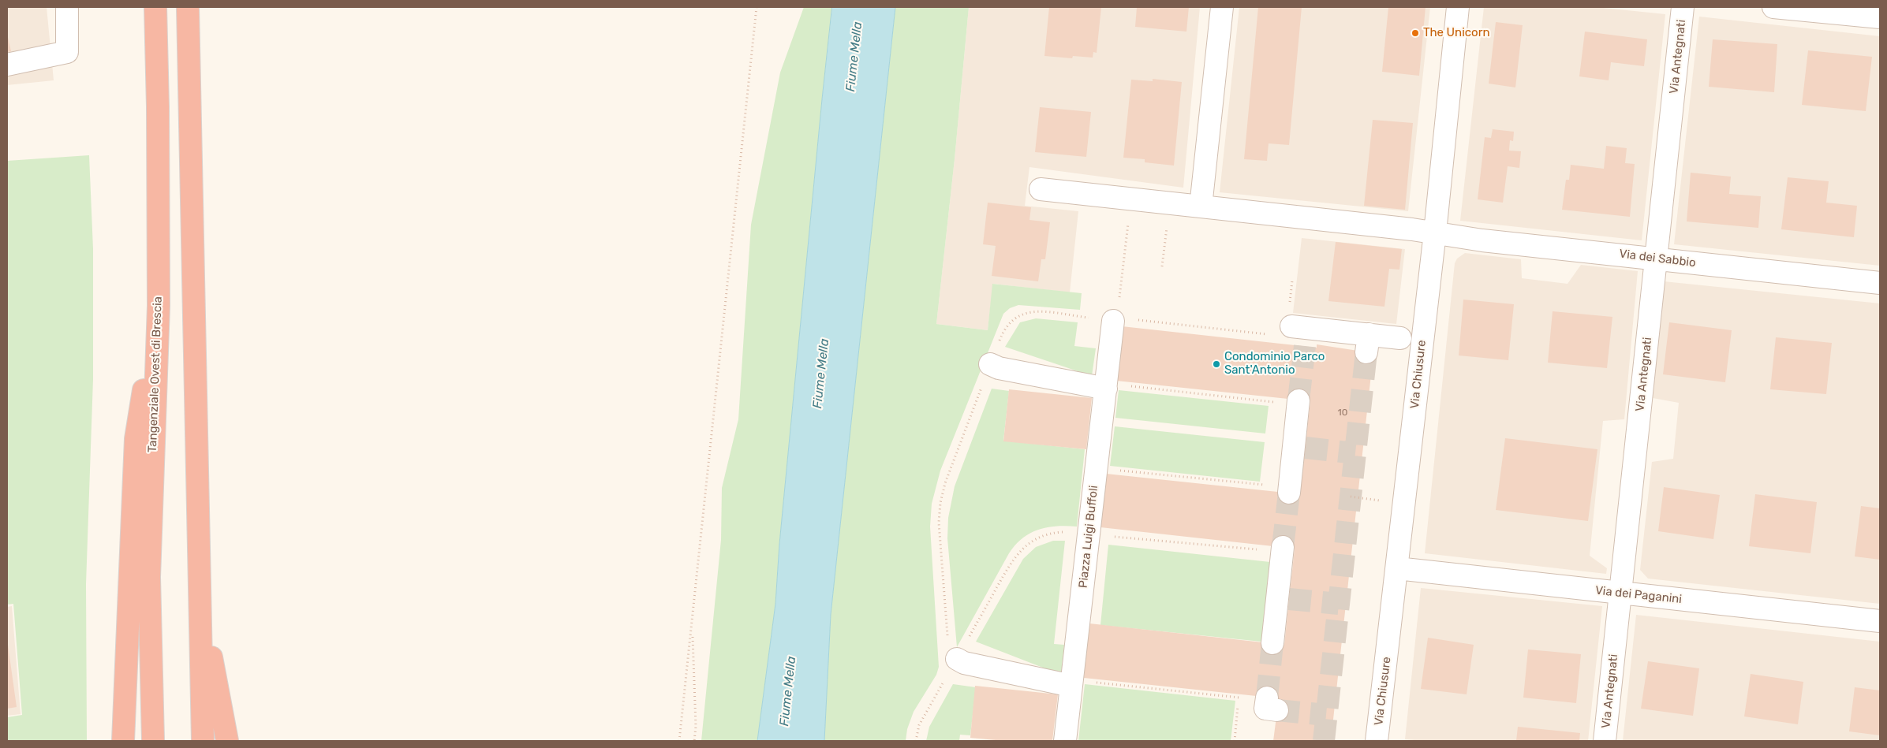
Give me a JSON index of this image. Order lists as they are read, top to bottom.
{
  "streets": {
    "highway": ["Tangenziale Ovest di Brescia"],
    "street": [
      "Via Antegnati",
      "Via dei Sabbio",
      "Via Chiusure",
      "Piazza Luigi Buffoli",
      "Via dei Paganini"
    ]
  },
  "crossings": [
    ["Via Antegnati", "Via dei Sabbio"],
    ["Via Antegnati", "Via dei Paganini"],
    ["Via dei Sabbio", "Via Chiusure"],
    ["Via Chiusure", "Via dei Paganini"]
  ],
  "water": ["Fiume Mella"],
  "places": ["The Unicorn", "Condominio Parco Sant'Antonio"],
  "house_numbers": ["10"]
}
